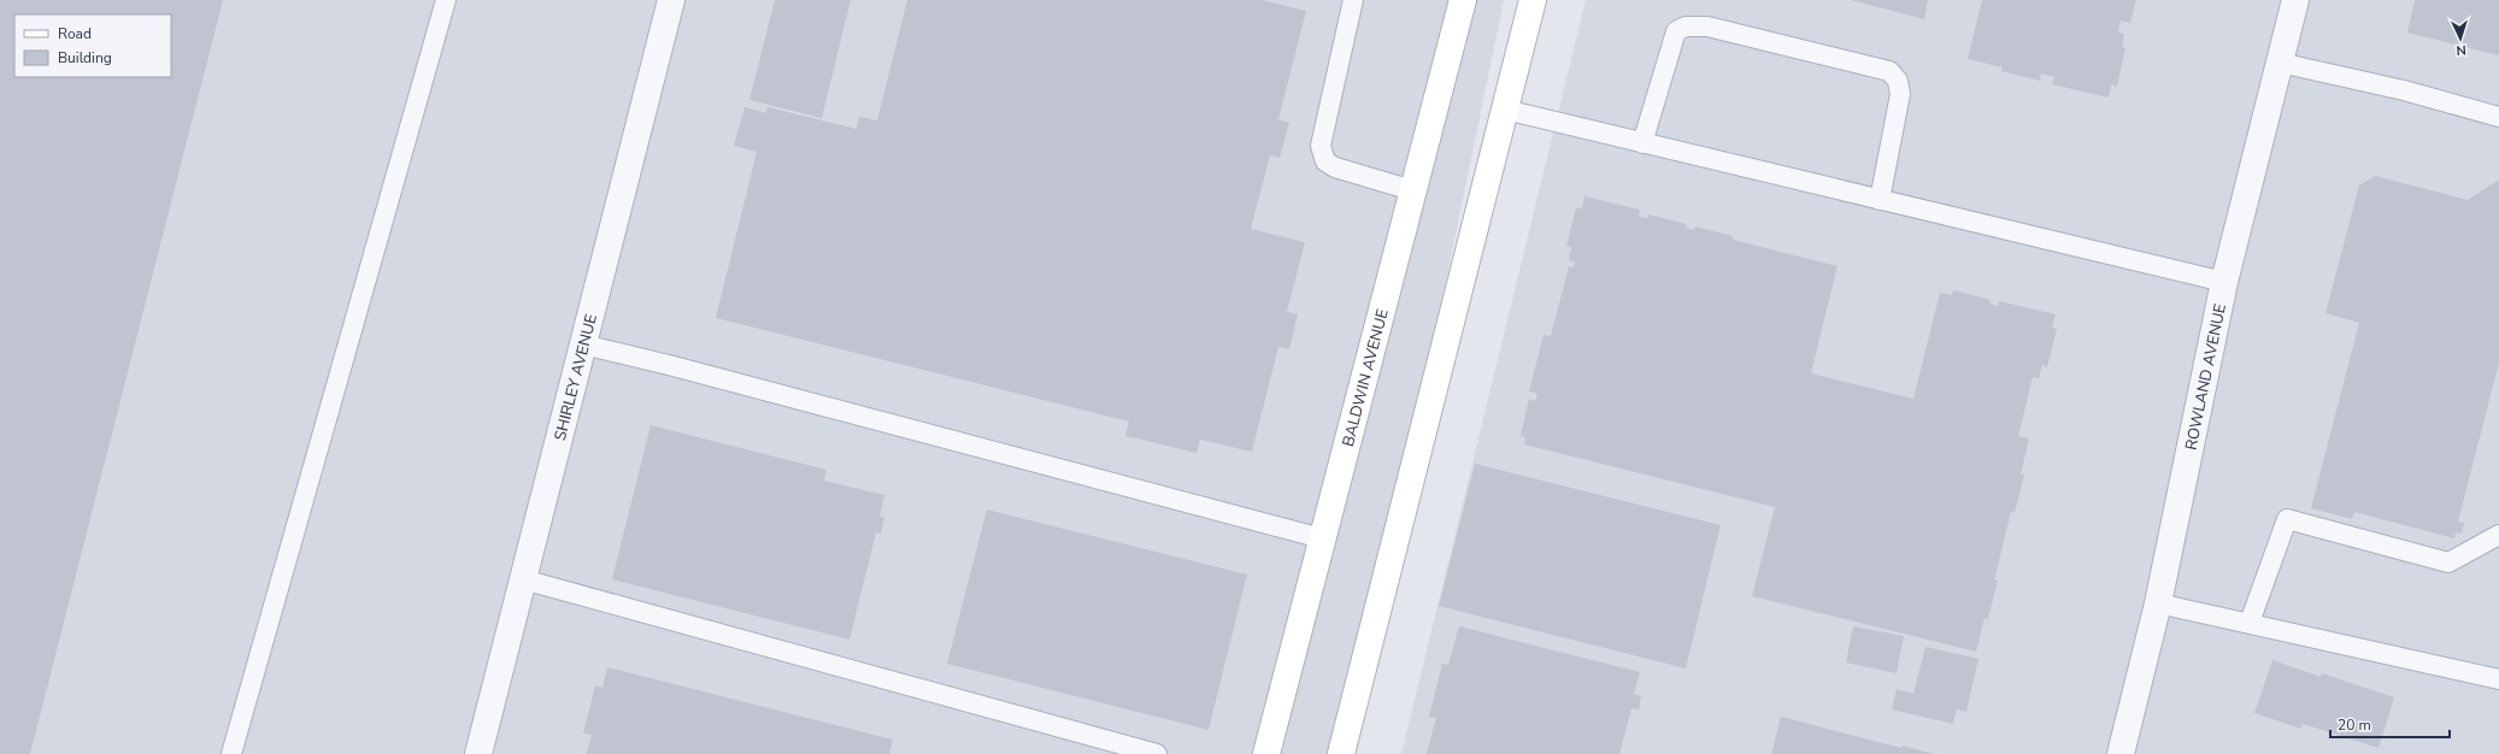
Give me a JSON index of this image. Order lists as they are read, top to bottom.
{
  "streets": {
    "main road": ["BALDWIN AVENUE"],
    "street": ["ROWLAND AVENUE", "SHIRLEY AVENUE"]
  },
  "legend": ["Road", "Building"],
  "scale_bar": "20 m",
  "north": "bottom"
}
